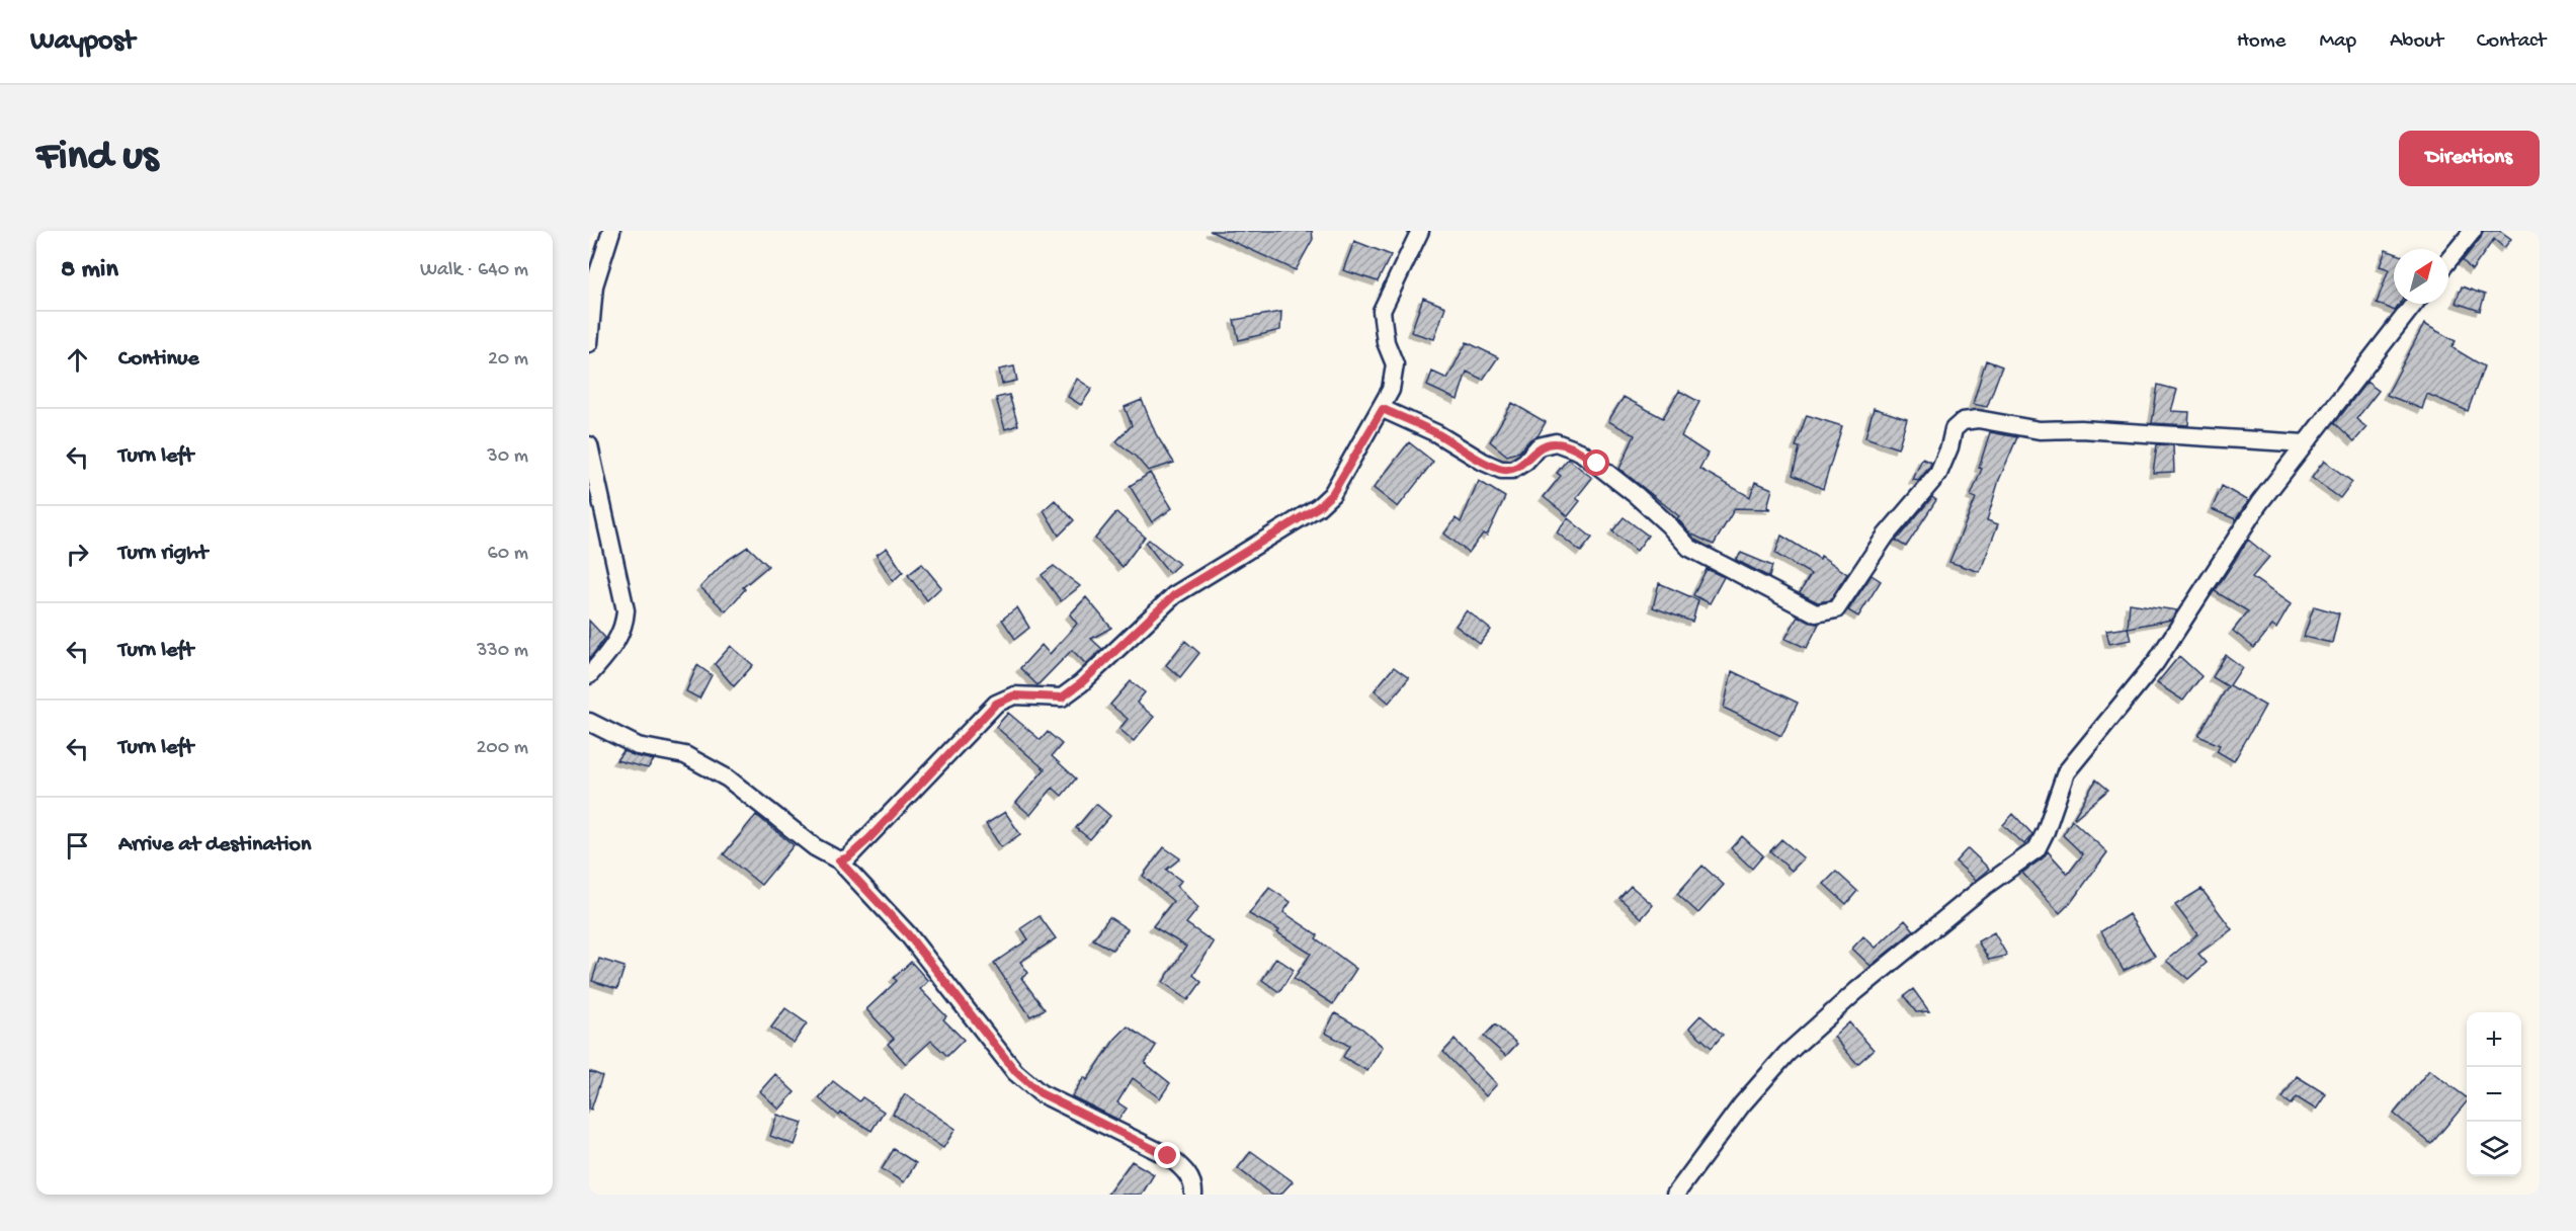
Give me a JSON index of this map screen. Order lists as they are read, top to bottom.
{
  "north": "top right",
  "page": {
    "header": "Waypost",
    "nav": [
      "Home",
      "Map",
      "About",
      "Contact"
    ],
    "buttons": "Directions",
    "title": "Find us",
    "heading": ["8 min", "Walk · 640 m"],
    "list": [
      ["Continue", "20 m"],
      ["Turn left", "30 m"],
      ["Turn right", "60 m"],
      ["Turn left", "330 m"],
      ["Turn left", "200 m"],
      "Arrive at destination"
    ],
    "map_buttons": ["+", "−"]
  }
}
